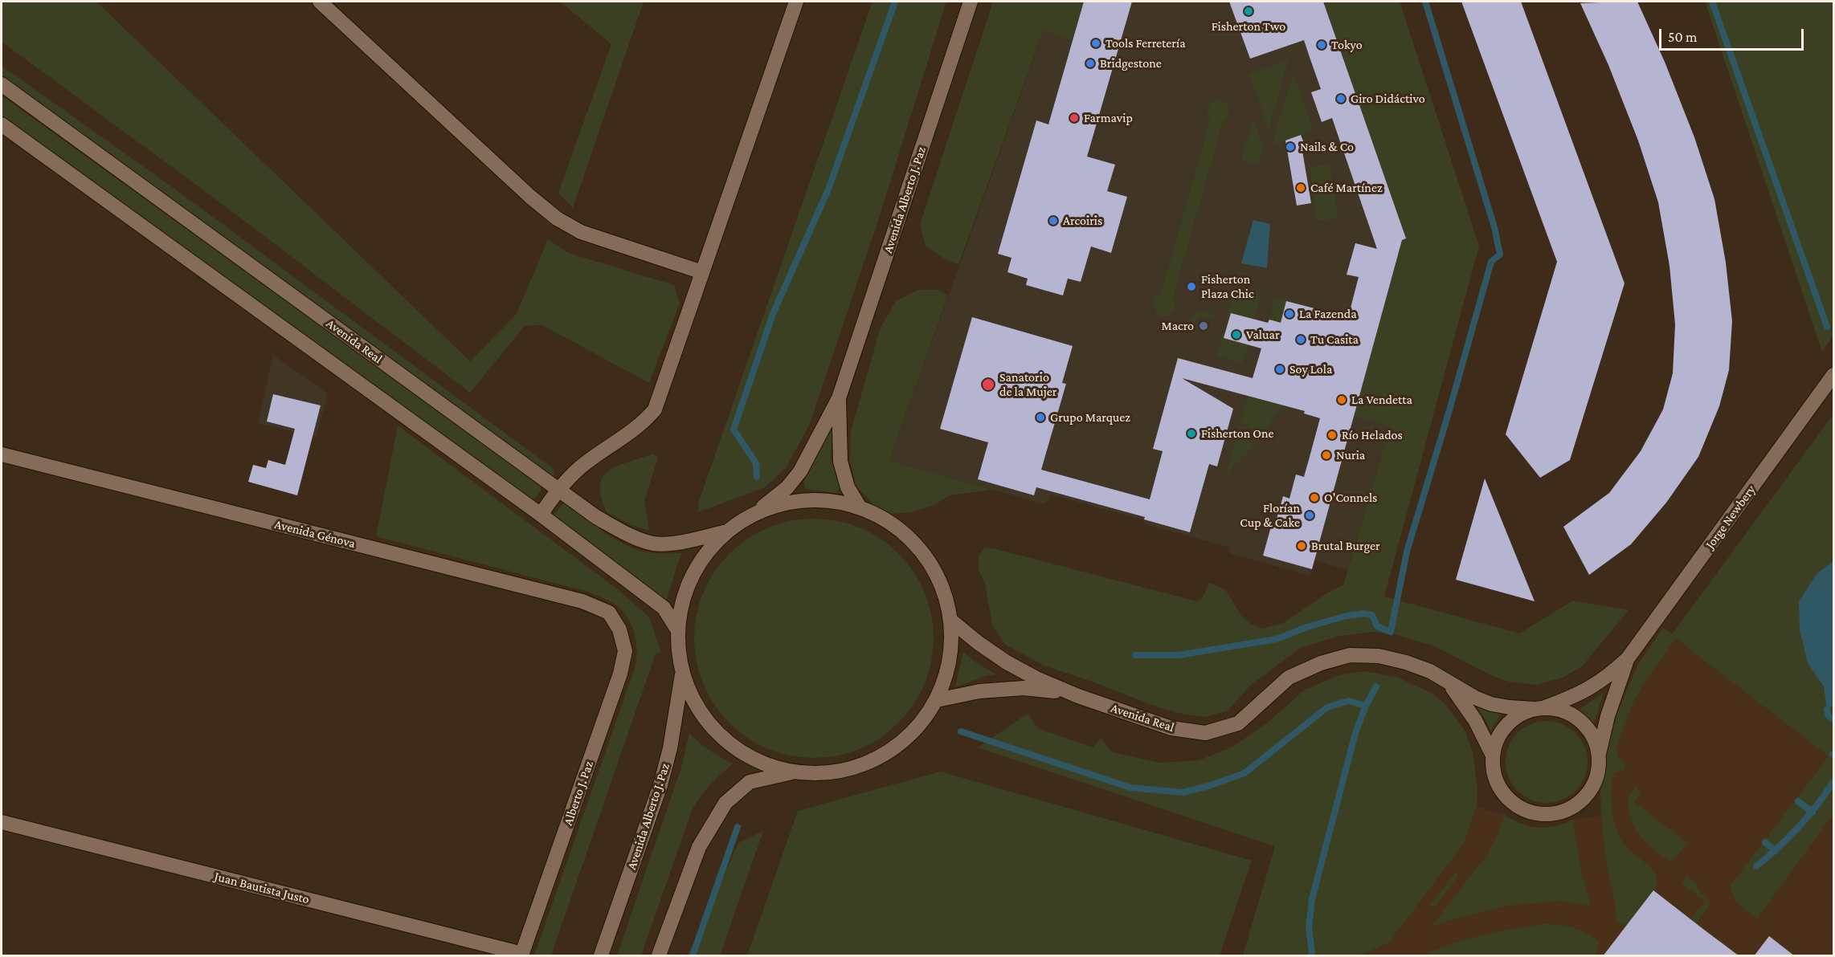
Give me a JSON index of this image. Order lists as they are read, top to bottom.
{
  "streets": {
    "main road": [
      "Avenida Alberto J. Paz",
      "Avenida Real",
      "Jorge Newbery",
      "Avenida Génova",
      "Alberto J. Paz",
      "Juan Bautista Justo"
    ]
  },
  "crossings": [
    ["Avenida Real", "Jorge Newbery"],
    ["Avenida Génova", "Alberto J. Paz"],
    ["Alberto J. Paz", "Juan Bautista Justo"]
  ],
  "places": [
    "Fisherton Two",
    "Tools Ferretería",
    "Tokyo",
    "Bridgestone",
    "Giro Didáctivo",
    "Farmavip",
    "Nails & Co",
    "Café Martínez",
    "Arcoiris",
    "Fisherton Plaza Chic",
    "La Fazenda",
    "Macro",
    "Valuar",
    "Tu Casita",
    "Soy Lola",
    "Sanatorio de la Mujer",
    "La Vendetta",
    "Grupo Marquez",
    "Fisherton One",
    "Río Helados",
    "Nuria",
    "O'Connels",
    "Florían Cup & Cake",
    "Brutal Burger"
  ],
  "scale_bar": "50 m"
}
